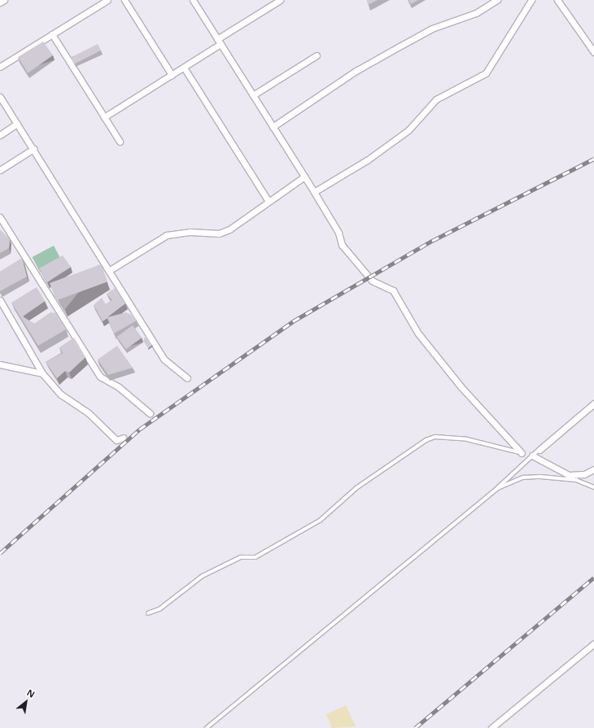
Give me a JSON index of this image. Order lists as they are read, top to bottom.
{
  "north": "top right"
}
